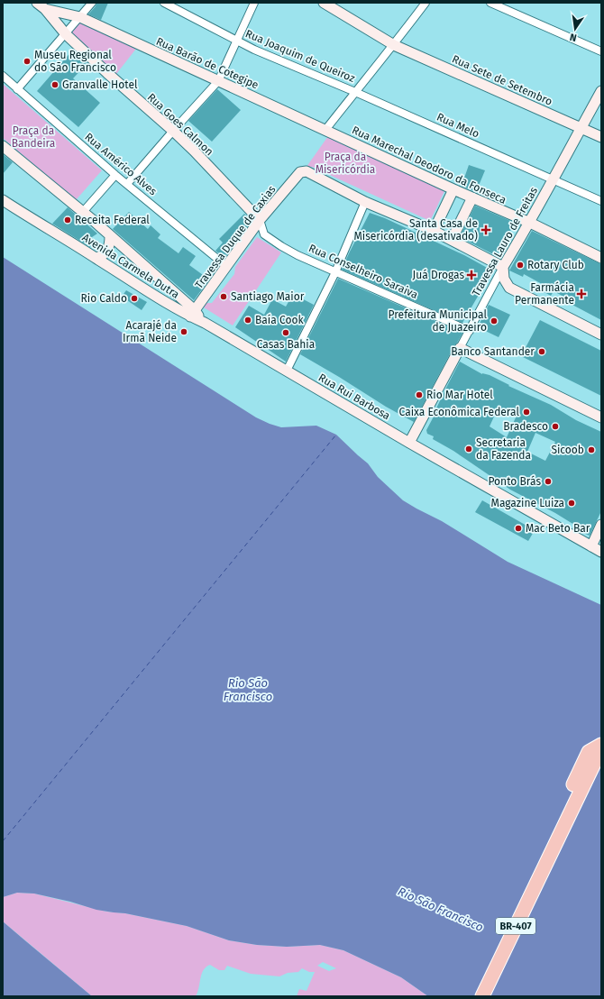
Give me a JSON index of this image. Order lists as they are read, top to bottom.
{
  "streets": {
    "highway": ["BR-407"],
    "street": [
      "Rua Joaquim de Queiroz",
      "Rua Barão de Cotegipe",
      "Rua Sete de Setembro",
      "Rua Goes Calmon",
      "Rua Melo",
      "Rua Américo Alves",
      "Rua Marechal Deodoro da Fonseca",
      "Travessa Duque de Caxias",
      "Travessa Lauro de Freitas",
      "Avenida Carmela Dutra",
      "Rua Conselheiro Saraiva",
      "Rua Rui Barbosa"
    ]
  },
  "crossings": [
    ["Rua Joaquim de Queiroz", "Rua Melo"],
    ["Rua Barão de Cotegipe", "Rua Goes Calmon"],
    ["Rua Barão de Cotegipe", "Rua Marechal Deodoro da Fonseca"],
    ["Rua Sete de Setembro", "Travessa Lauro de Freitas"],
    ["Rua Goes Calmon", "Travessa Duque de Caxias"],
    ["Rua Goes Calmon", "Rua Conselheiro Saraiva"],
    ["Rua Melo", "Travessa Lauro de Freitas"],
    ["Rua Américo Alves", "Travessa Duque de Caxias"],
    ["Rua Marechal Deodoro da Fonseca", "Travessa Lauro de Freitas"],
    ["Travessa Duque de Caxias", "Avenida Carmela Dutra"],
    ["Travessa Duque de Caxias", "Rua Conselheiro Saraiva"],
    ["Travessa Duque de Caxias", "Rua Rui Barbosa"],
    ["Travessa Lauro de Freitas", "Rua Conselheiro Saraiva"],
    ["Travessa Lauro de Freitas", "Rua Rui Barbosa"],
    ["Avenida Carmela Dutra", "Rua Rui Barbosa"]
  ],
  "water": ["Rio São Francisco"],
  "parks": ["Praça da Bandeira", "Praça da Misericórdia"],
  "places": {
    "other": [
      "Museu Regional do São Francisco",
      "Granvalle Hotel",
      "Receita Federal",
      "Rotary Club",
      "Santiago Maior",
      "Rio Caldo",
      "Baía Cook",
      "Prefeitura Municipal de Juazeiro",
      "Acarajé da Irmã Neide",
      "Casas Bahia",
      "Banco Santander",
      "Rio Mar Hotel",
      "Caixa Econômica Federal",
      "Bradesco",
      "Secretaria da Fazenda",
      "Sicoob",
      "Ponto Brás",
      "Magazine Luiza",
      "Mac Beto Bar"
    ],
    "health": ["Santa Casa de Misericórdia (desativado)", "Juá Drogas", "Farmácia Permanente"]
  },
  "north": "bottom"
}
